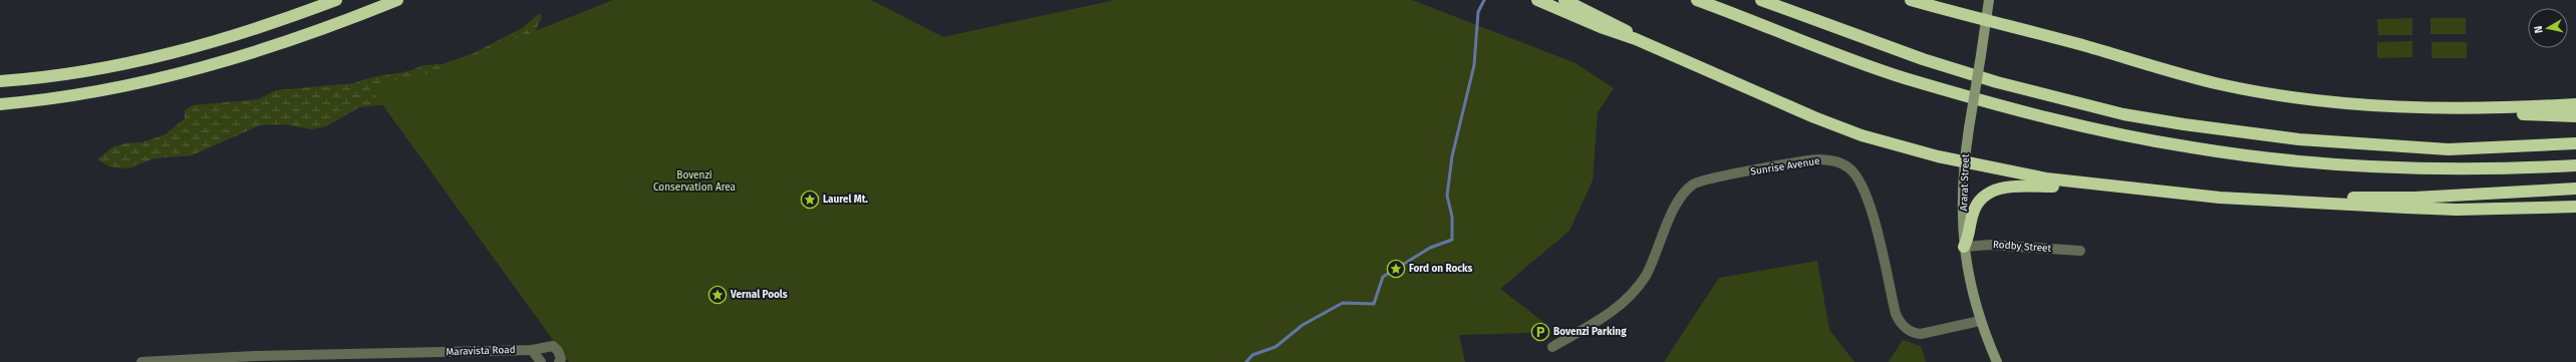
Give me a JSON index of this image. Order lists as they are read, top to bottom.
{
  "streets": {
    "main road": ["Ararat Street"],
    "street": ["Sunrise Avenue", "Rodby Street", "Maravista Road"]
  },
  "crossings": [
    ["Sunrise Avenue", "Ararat Street"],
    ["Ararat Street", "Rodby Street"]
  ],
  "parks": ["Bovenzi Conservation Area"],
  "places": {
    "place": ["Laurel Mt.", "Ford on Rocks", "Vernal Pools"],
    "parking": ["Bovenzi Parking"]
  },
  "north": "left"
}
